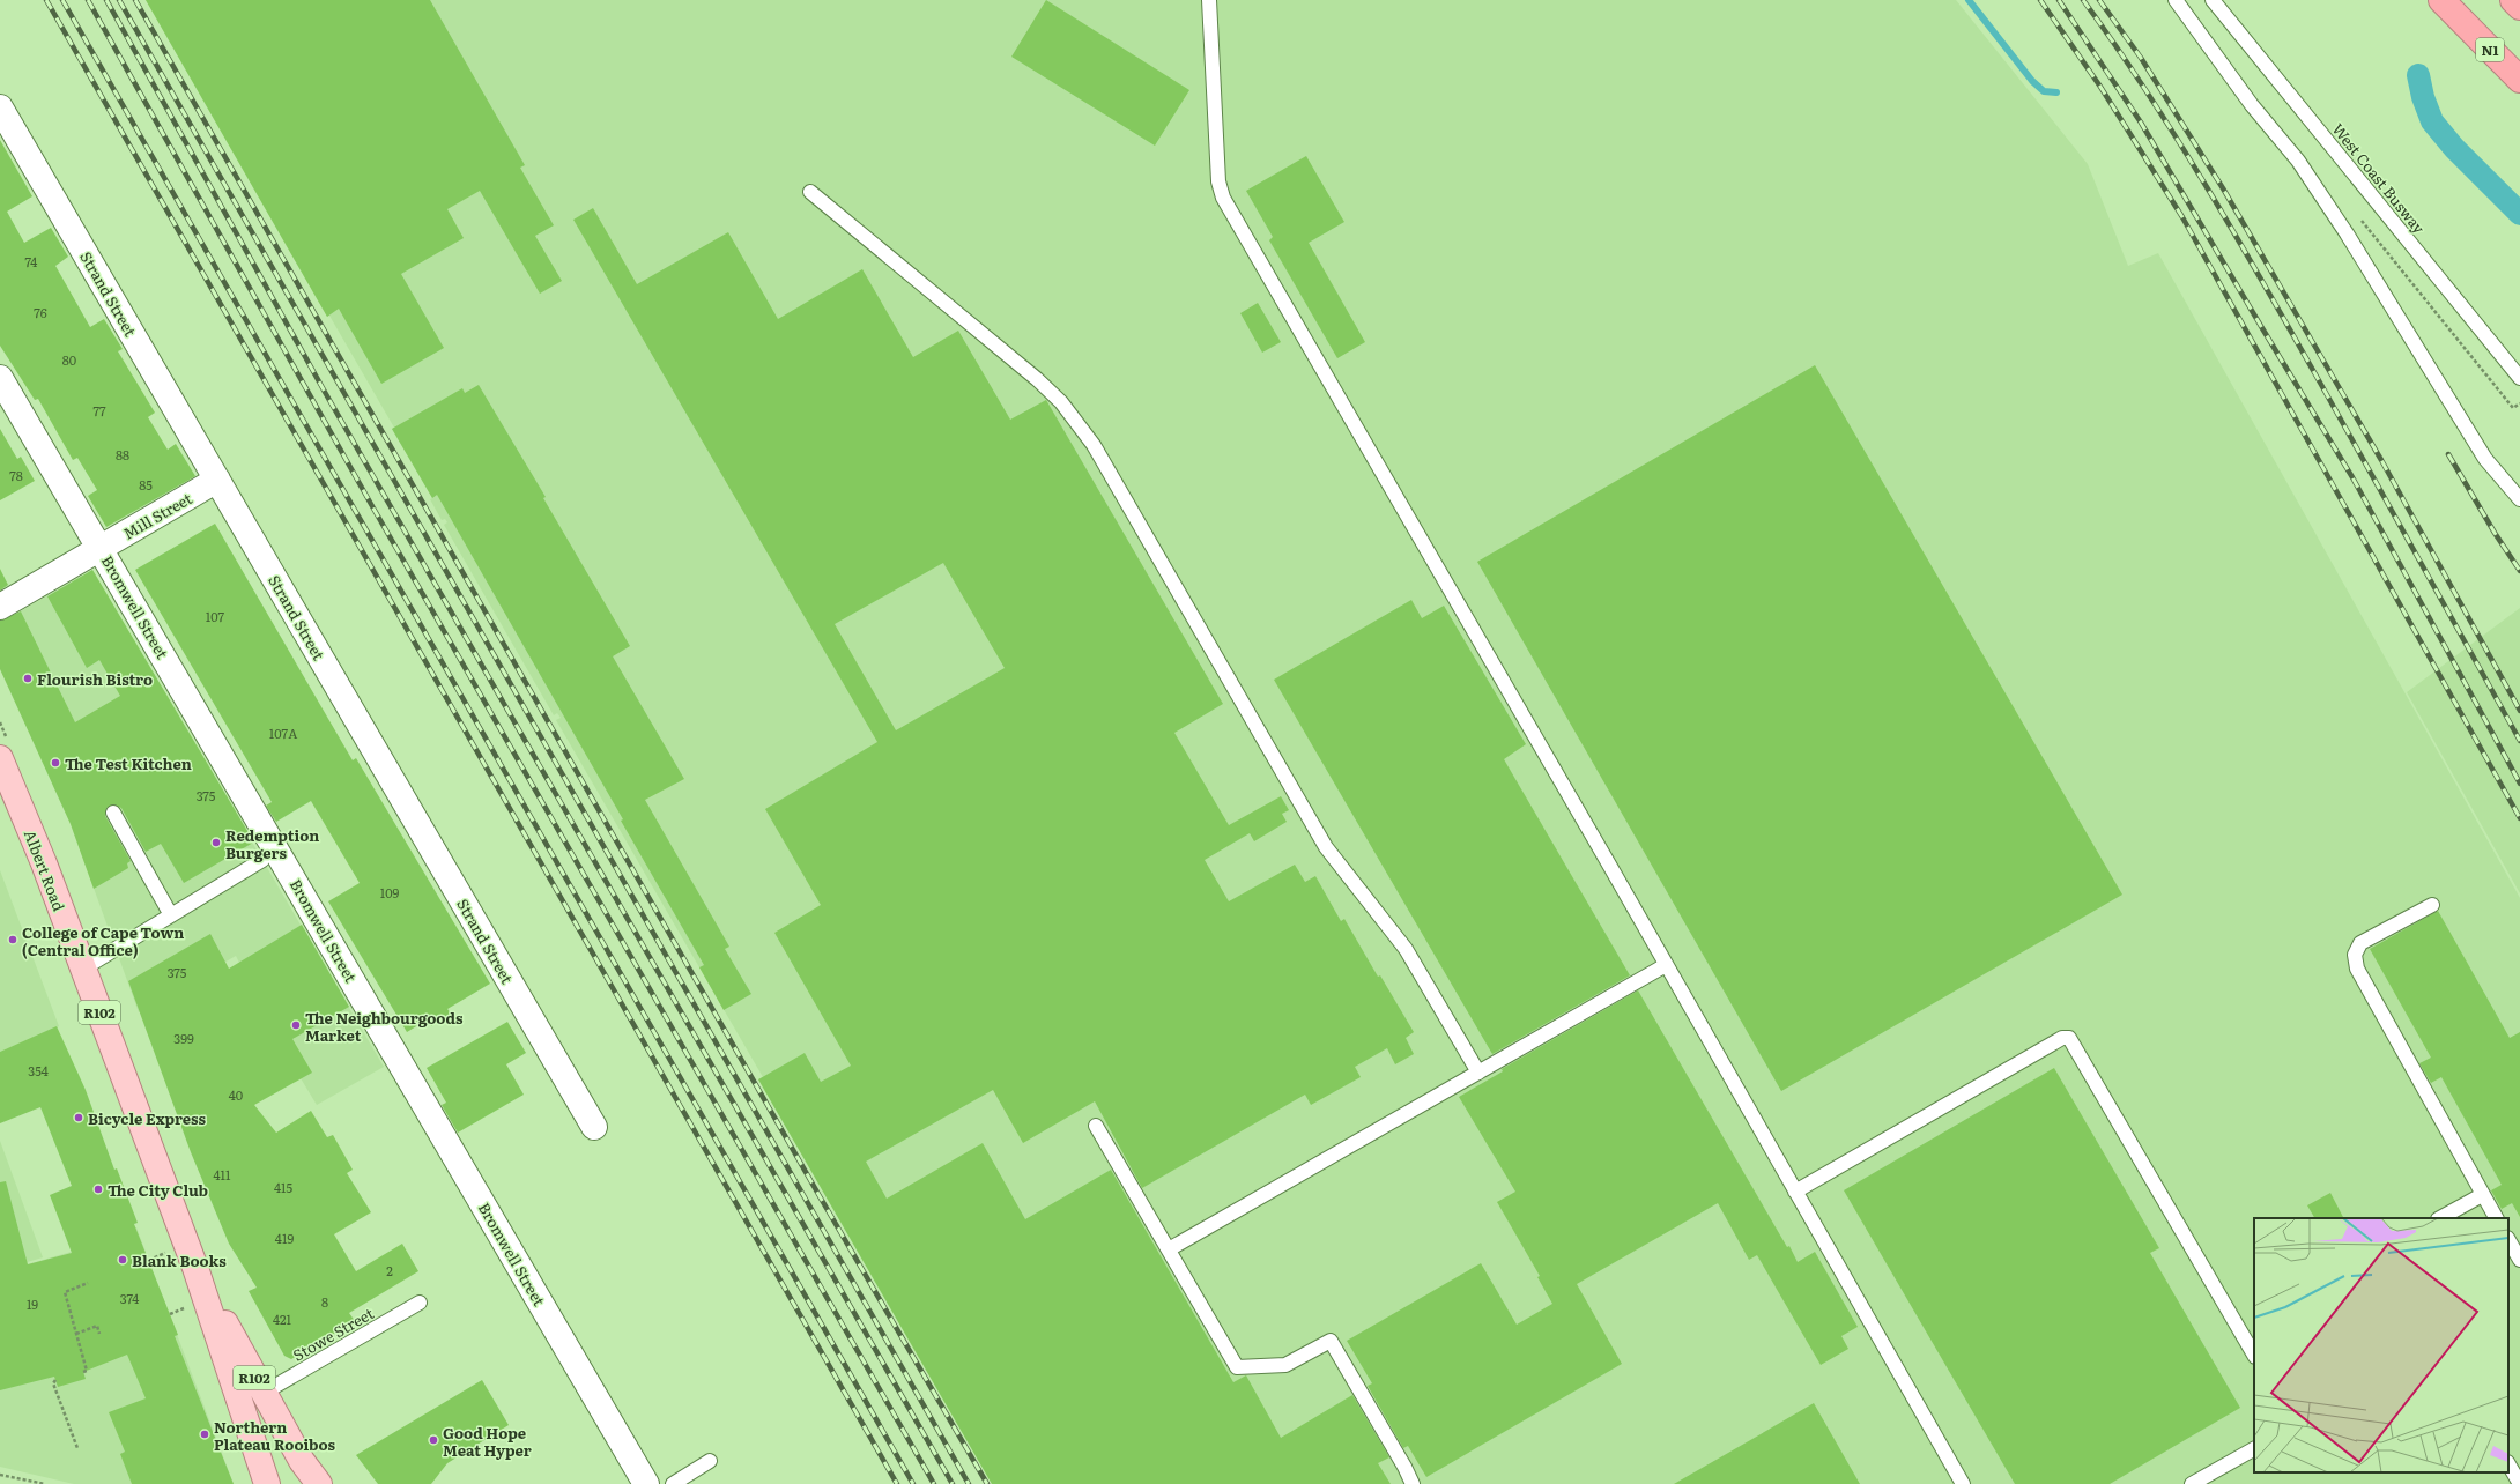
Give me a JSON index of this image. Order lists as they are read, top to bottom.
{
  "streets": {
    "highway": ["N1"],
    "main road": ["Albert Road", "R102"],
    "street": ["Strand Street", "Mill Street", "Bromwell Street"],
    "lane": ["West Coast Busway", "Stowe Street"]
  },
  "crossings": [
    ["Strand Street", "Mill Street"],
    ["Mill Street", "Bromwell Street"],
    ["Albert Road", "Stowe Street"]
  ],
  "places": [
    "Flourish Bistro",
    "The Test Kitchen",
    "Redemption Burgers",
    "College of Cape Town (Central Office)",
    "The Neighbourgoods Market",
    "Bicycle Express",
    "The City Club",
    "Blank Books",
    "Northern Plateau Rooibos",
    "Good Hope Meat Hyper"
  ],
  "house_numbers": [
    "74",
    "76",
    "80",
    "77",
    "88",
    "78",
    "85",
    "107",
    "107A",
    "375",
    "109",
    "375",
    "399",
    "354",
    "40",
    "411",
    "415",
    "419",
    "2",
    "374",
    "8",
    "19",
    "421"
  ]
}
